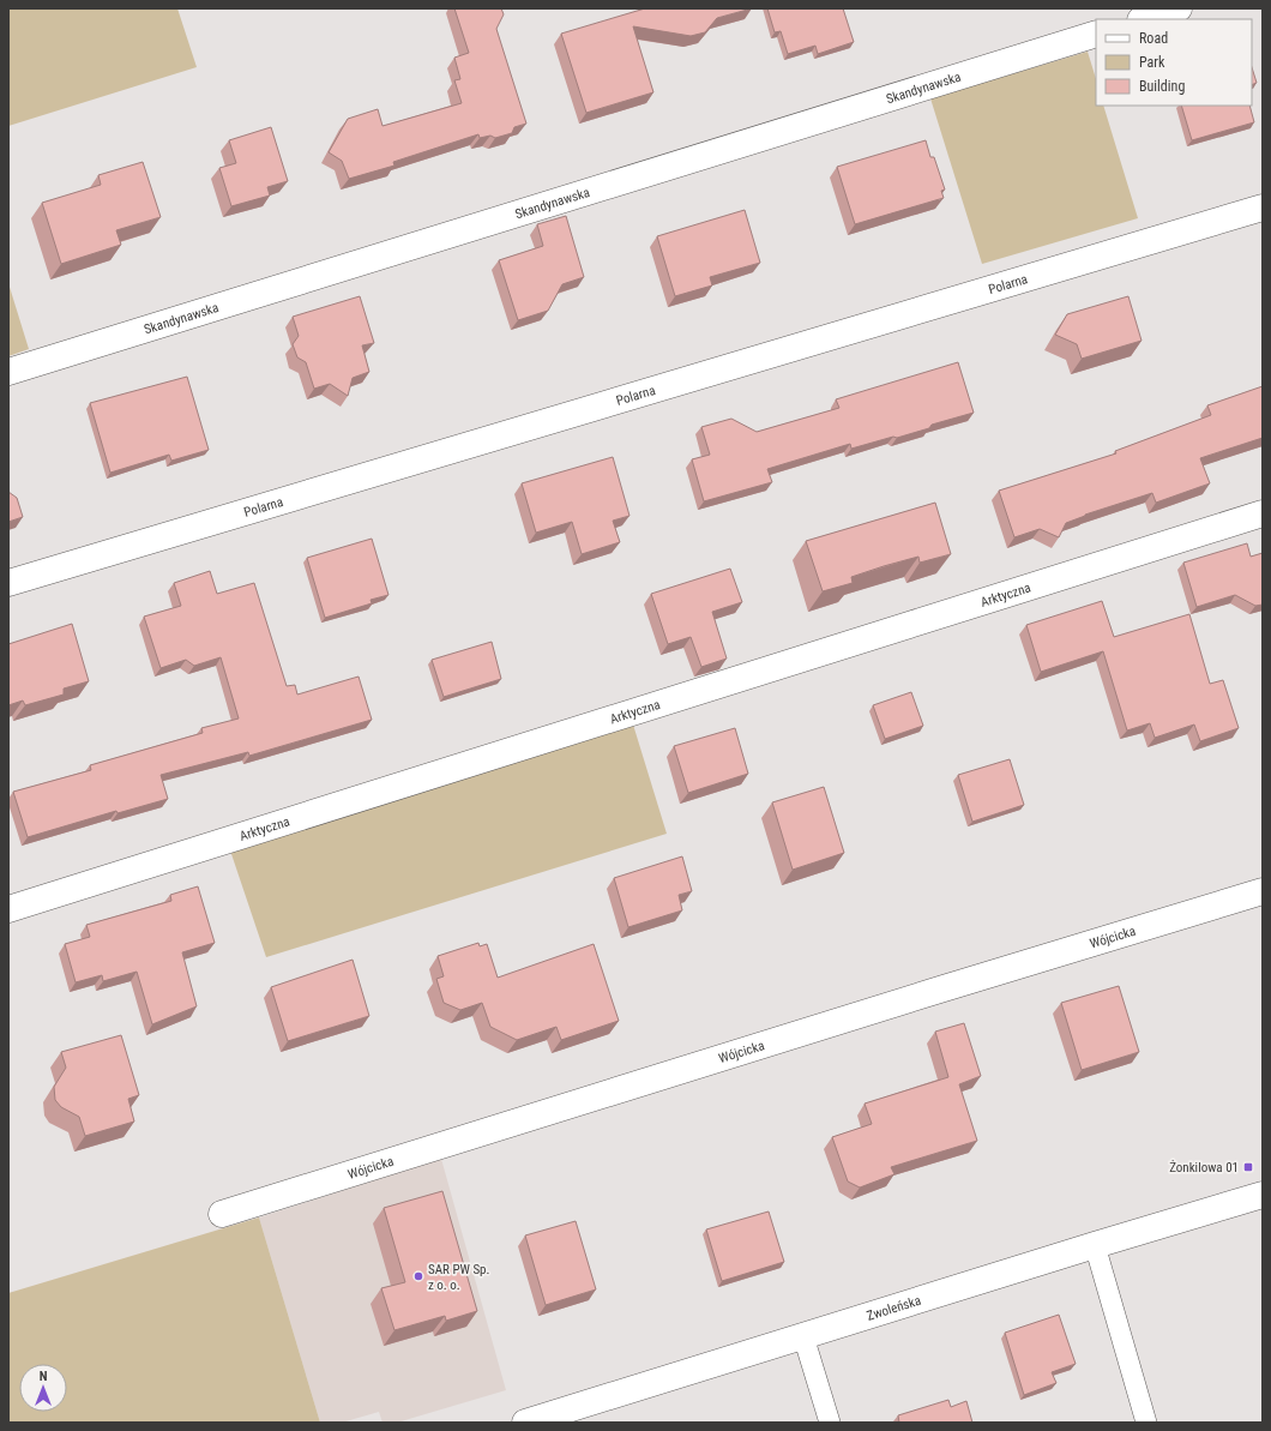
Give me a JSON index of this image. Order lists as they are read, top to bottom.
{
  "streets": {
    "street": [
      "Skandynawska",
      "Polarna",
      "Arktyczna",
      "Wójcicka",
      "Zwoleńska"
    ]
  },
  "places": {
    "transit": ["Żonkilowa 01"],
    "other": ["SAR PW Sp. z o. o."]
  },
  "legend": ["Road", "Park", "Building"],
  "north": "top"
}
